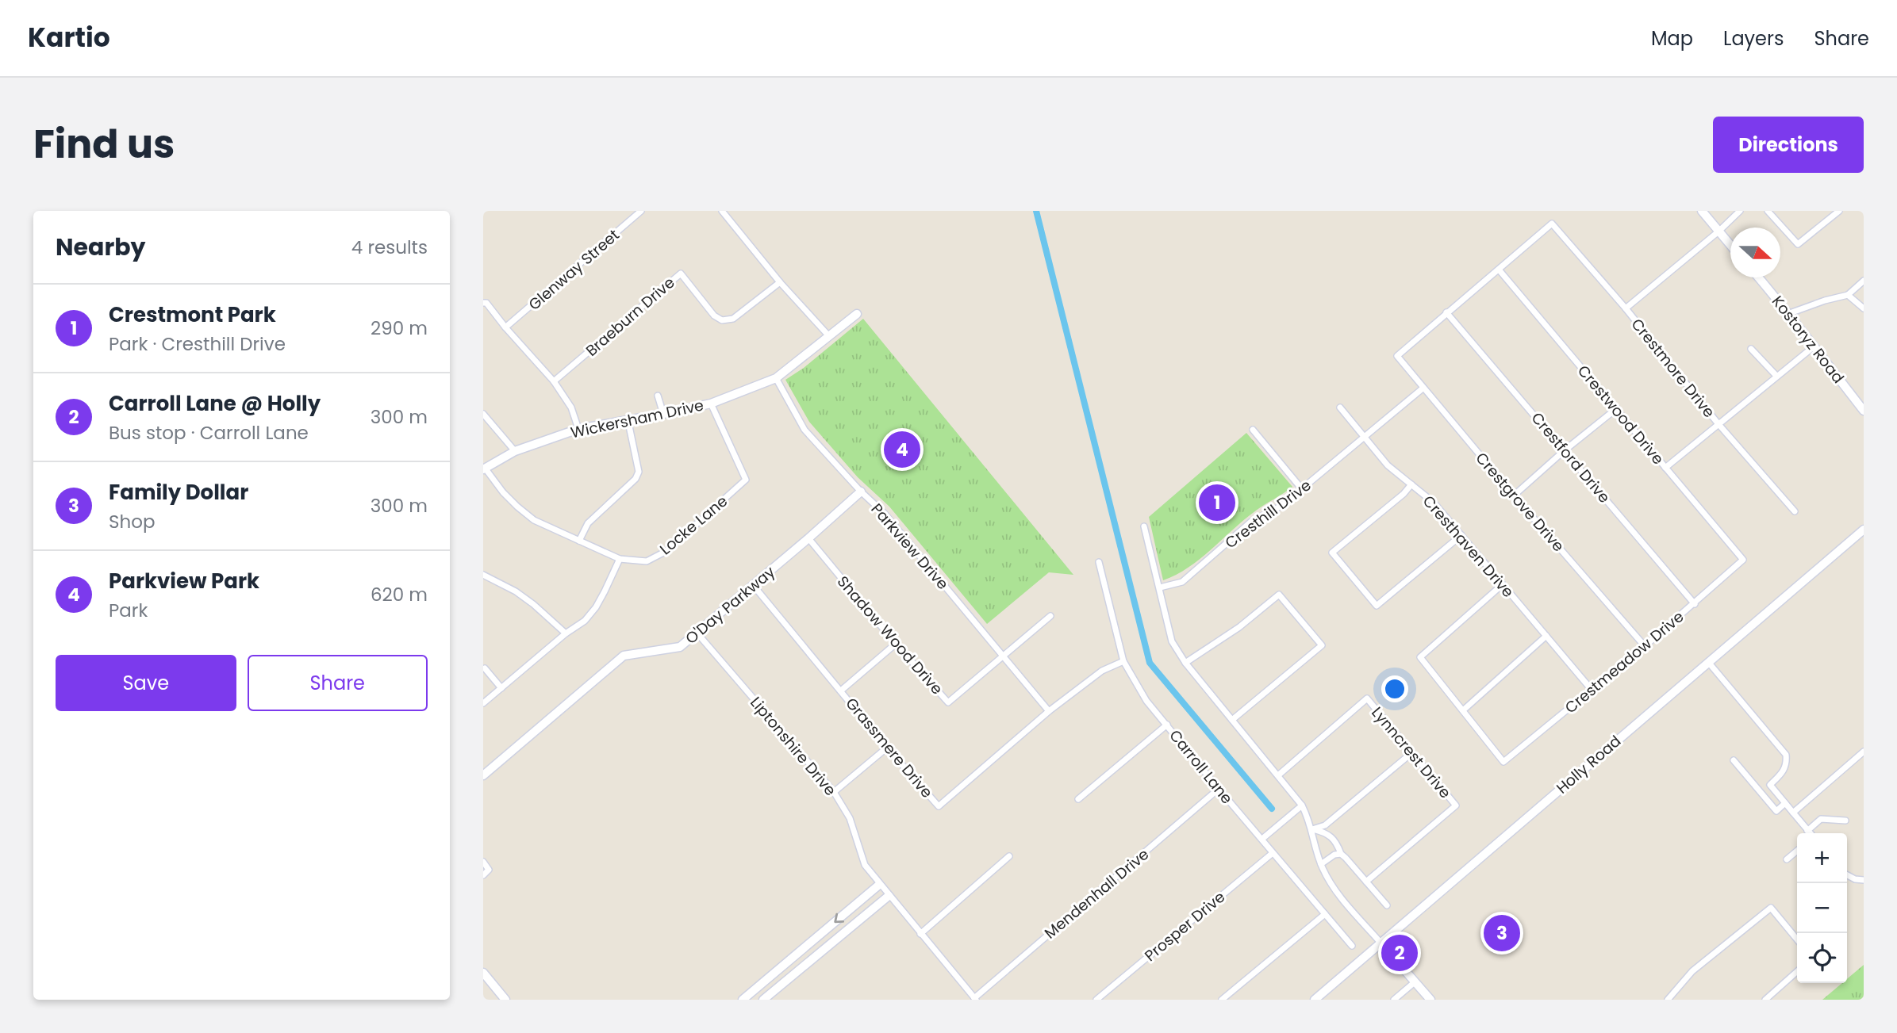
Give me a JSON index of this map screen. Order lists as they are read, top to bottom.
{
  "streets": {
    "street": [
      "Glenway Street",
      "Braeburn Drive",
      "Kostoryz Road",
      "Crestmore Drive",
      "Crestwood Drive",
      "Wickersham Drive",
      "Crestford Drive",
      "Crestgrove Drive",
      "Cresthill Drive",
      "Locke Lane",
      "Parkview Drive",
      "Cresthaven Drive",
      "O'Day Parkway",
      "Shadow Wood Drive",
      "Crestmeadow Drive",
      "Liptonshire Drive",
      "Grassmere Drive",
      "Lynncrest Drive",
      "Holly Road",
      "Carroll Lane",
      "Mendenhall Drive",
      "Prosper Drive"
    ]
  },
  "crossings": [
    ["Crestmore Drive", "Crestwood Drive"],
    ["Crestwood Drive", "Crestmeadow Drive"],
    ["Wickersham Drive", "Locke Lane"],
    ["Wickersham Drive", "Parkview Drive"],
    ["Crestford Drive", "Crestgrove Drive"],
    ["Crestford Drive", "Crestmeadow Drive"],
    ["Crestgrove Drive", "Cresthill Drive"],
    ["Crestgrove Drive", "Crestmeadow Drive"],
    ["Cresthill Drive", "Cresthaven Drive"],
    ["Parkview Drive", "O'Day Parkway"],
    ["Parkview Drive", "Shadow Wood Drive"],
    ["Parkview Drive", "Grassmere Drive"],
    ["Cresthaven Drive", "Crestmeadow Drive"],
    ["O'Day Parkway", "Shadow Wood Drive"],
    ["O'Day Parkway", "Liptonshire Drive"],
    ["O'Day Parkway", "Grassmere Drive"],
    ["Liptonshire Drive", "Mendenhall Drive"],
    ["Grassmere Drive", "Carroll Lane"],
    ["Carroll Lane", "Mendenhall Drive"],
    ["Carroll Lane", "Prosper Drive"]
  ],
  "north": "right",
  "page": {
    "header": "Kartio",
    "nav": ["Map", "Layers", "Share"],
    "title": "Find us",
    "buttons": [
      "Directions",
      ["Save", "Share"]
    ],
    "heading": ["Nearby", "4 results"],
    "list": [
      {
        "mark": "1",
        "name": "Crestmont Park",
        "note": "Park · Cresthill Drive",
        "value": "290 m"
      },
      {
        "mark": "2",
        "name": "Carroll Lane @ Holly",
        "note": "Bus stop · Carroll Lane",
        "value": "300 m"
      },
      {
        "mark": "3",
        "name": "Family Dollar",
        "note": "Shop",
        "value": "300 m"
      },
      {
        "mark": "4",
        "name": "Parkview Park",
        "note": "Park",
        "value": "620 m"
      }
    ],
    "pins": [
      "4",
      "1",
      "3",
      "2"
    ],
    "map_buttons": ["+", "−"]
  }
}
